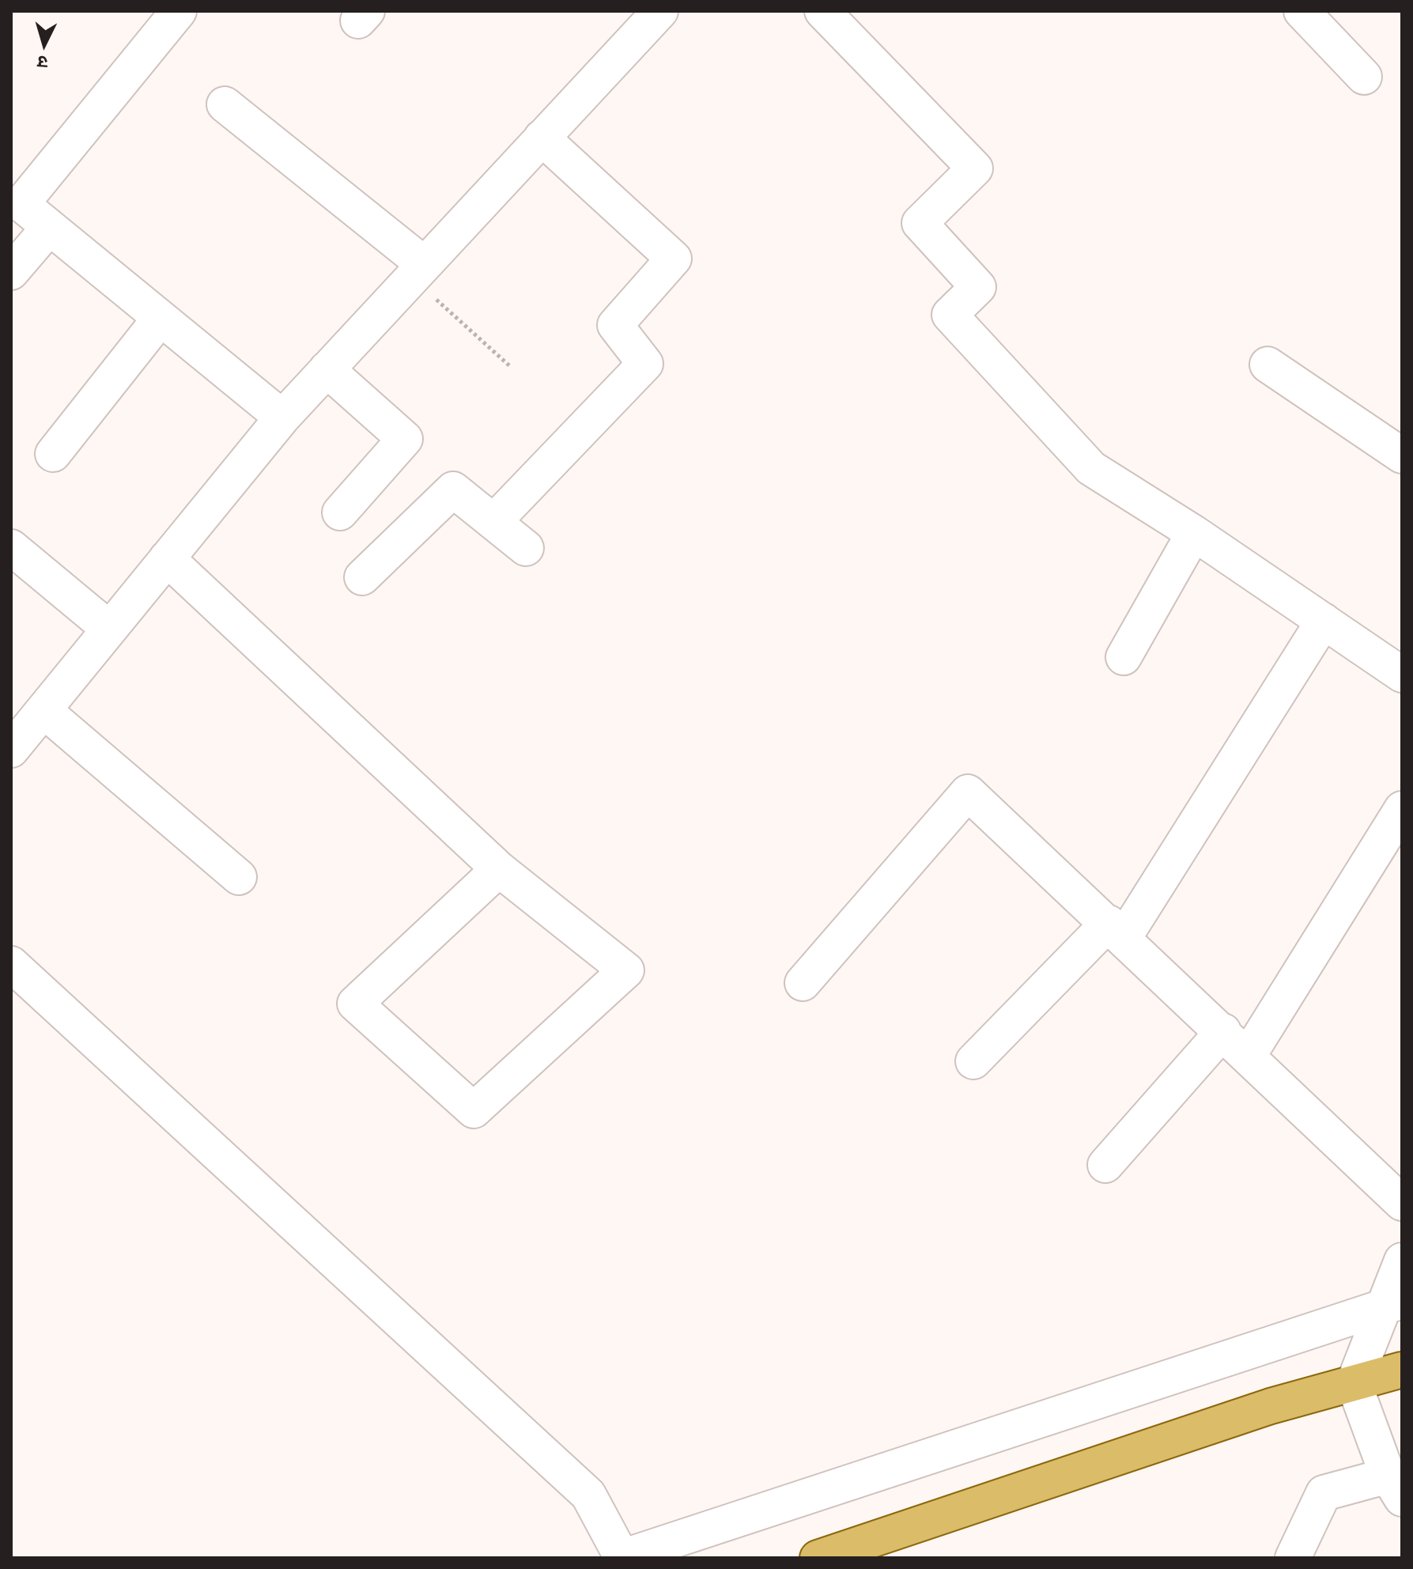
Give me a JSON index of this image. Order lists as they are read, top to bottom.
{
  "north": "bottom"
}
